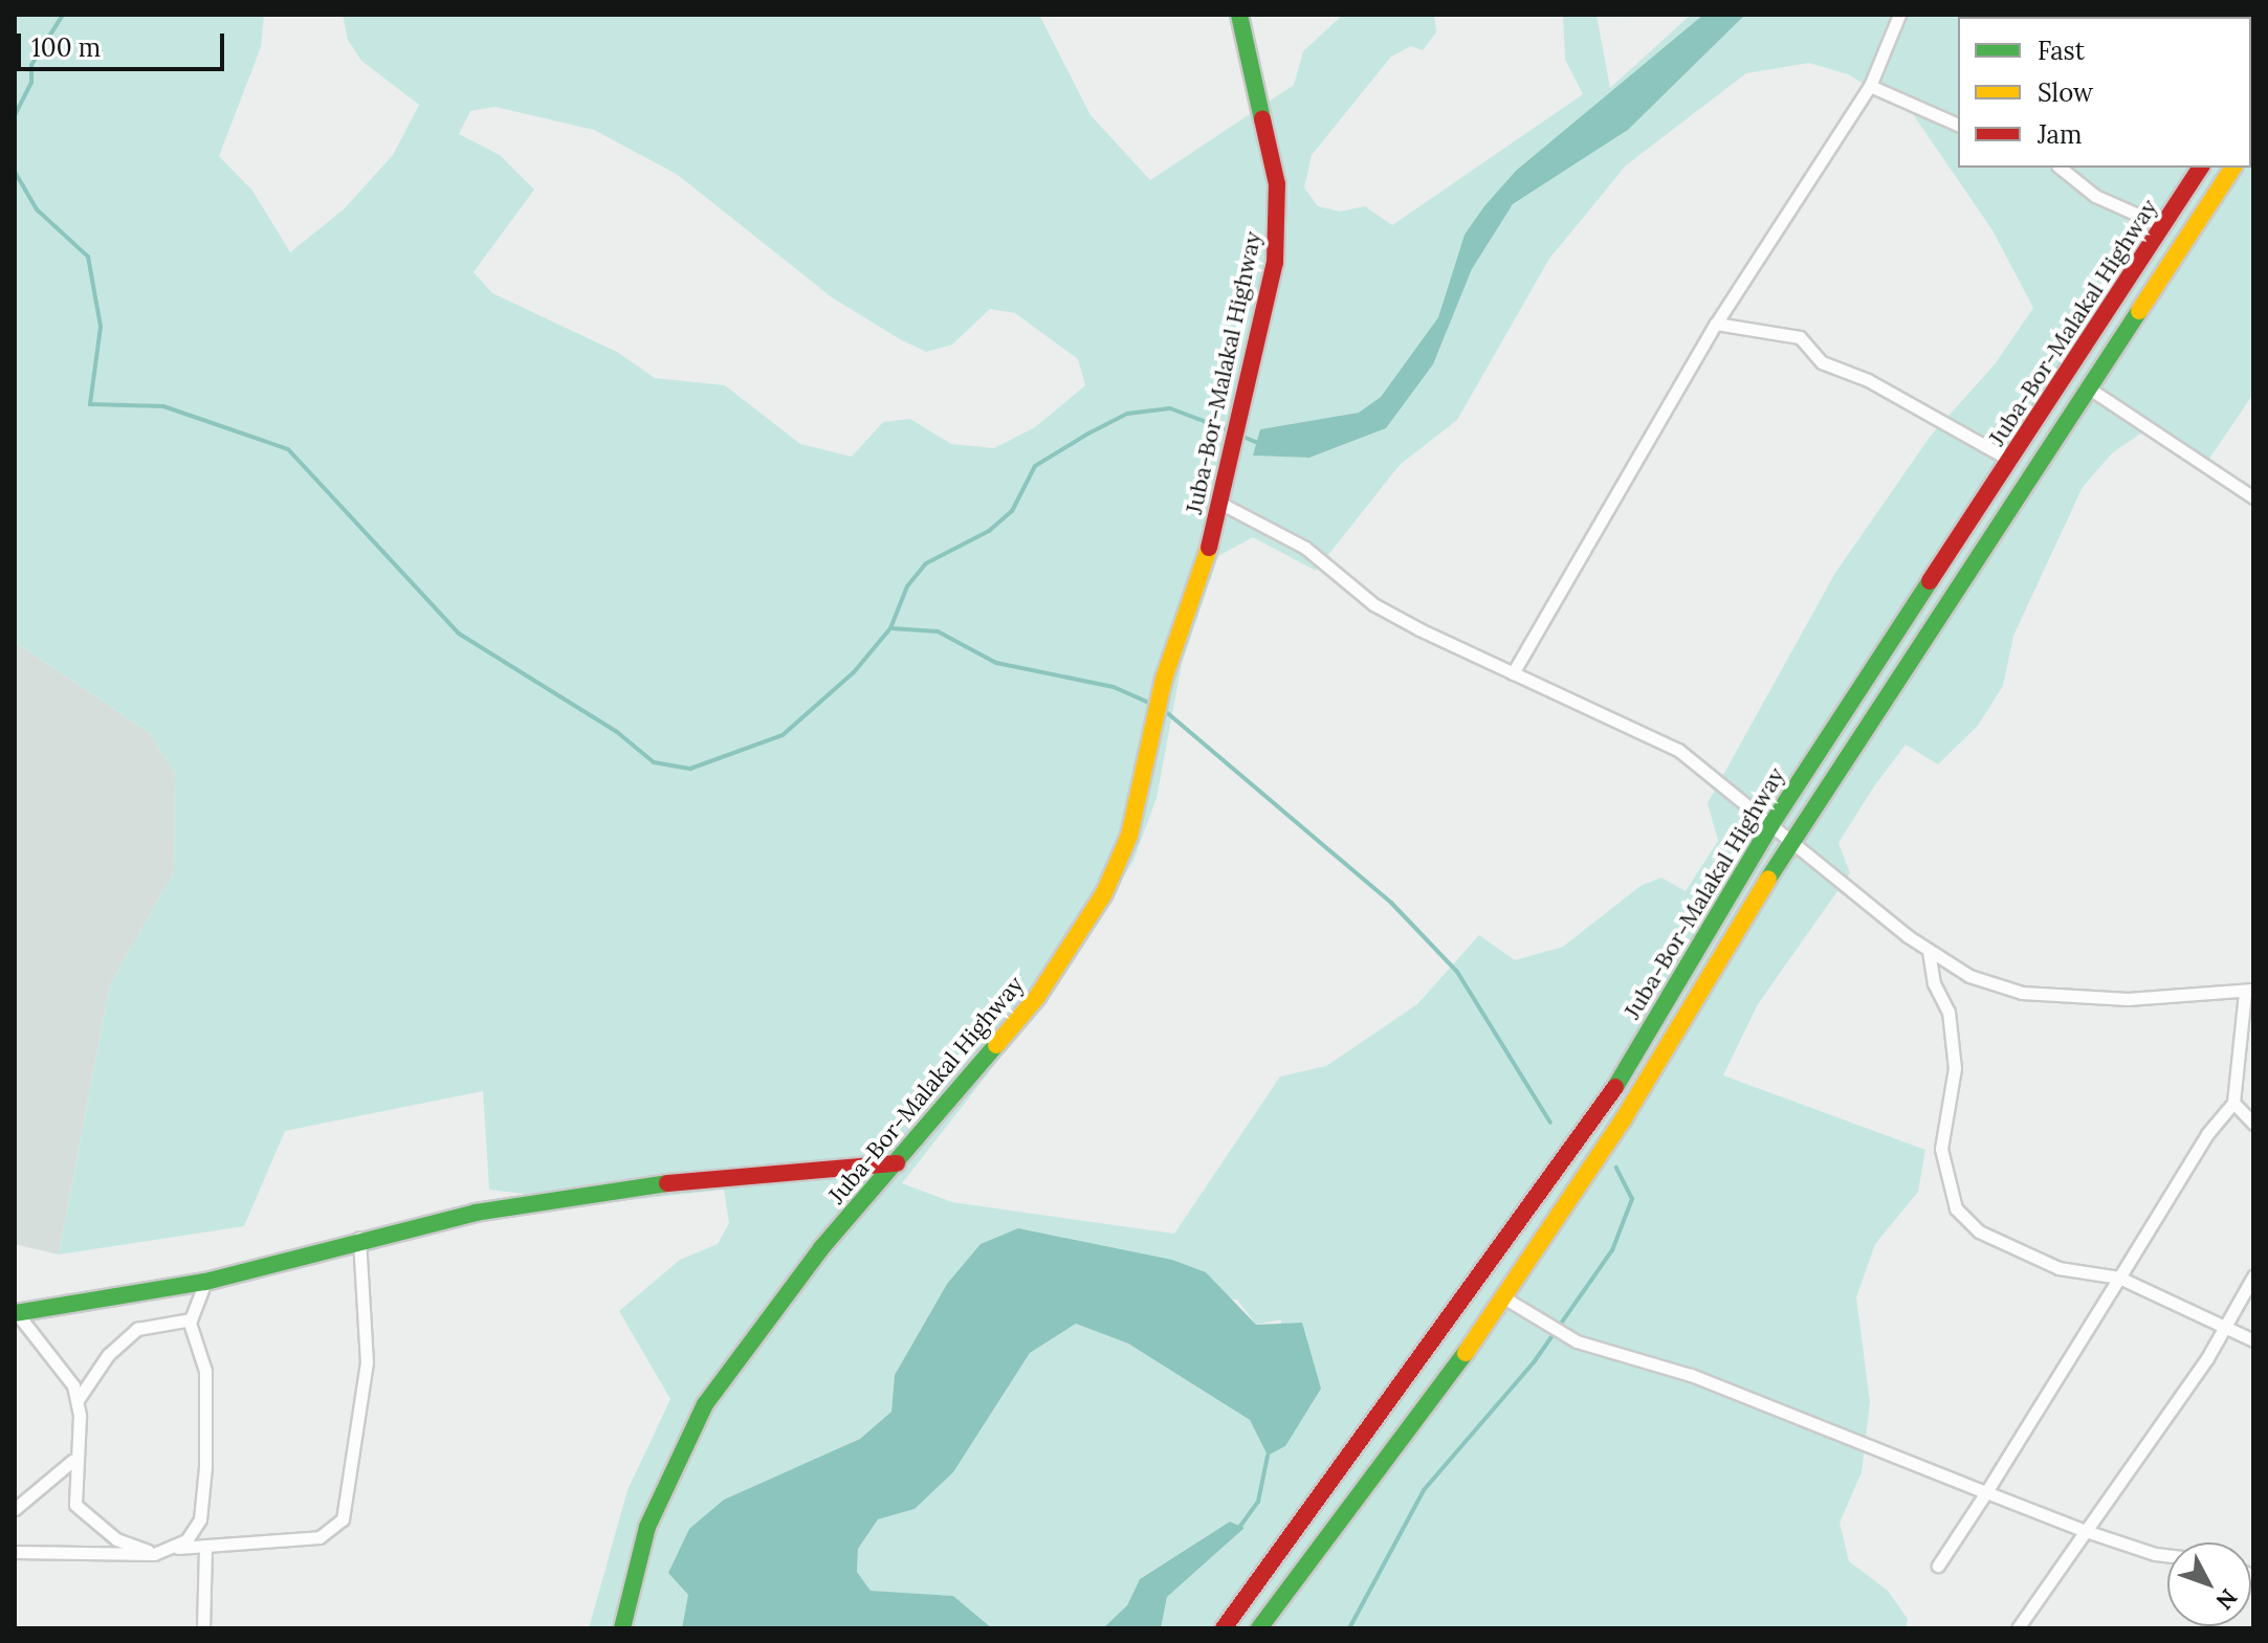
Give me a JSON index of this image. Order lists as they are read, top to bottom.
{
  "streets": {
    "main road": ["Juba-Bor-Malakal Highway"]
  },
  "legend": ["Fast", "Slow", "Jam"],
  "scale_bar": "100 m",
  "north": "bottom right"
}
